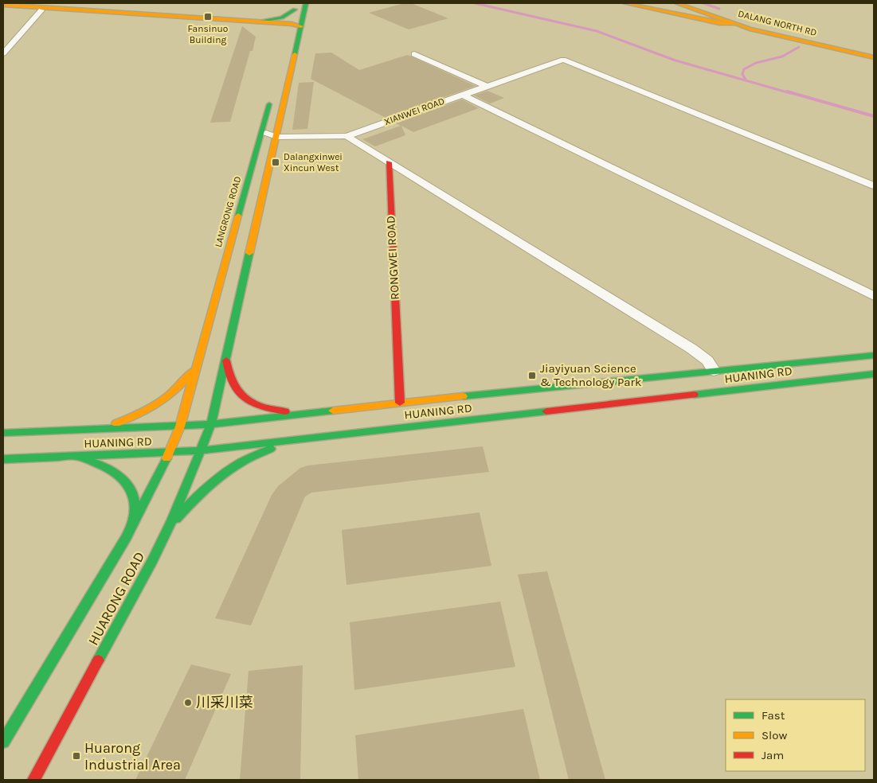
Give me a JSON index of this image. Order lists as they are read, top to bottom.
{
  "streets": {
    "main road": [
      "DALANG NORTH RD",
      "LANGRONG ROAD",
      "RONGWEI ROAD",
      "HUANING RD",
      "HUARONG ROAD"
    ],
    "street": ["XIANWEI ROAD"]
  },
  "crossings": [
    ["XIANWEI ROAD", "LANGRONG ROAD"],
    ["LANGRONG ROAD", "HUANING RD"],
    ["LANGRONG ROAD", "HUARONG ROAD"],
    ["RONGWEI ROAD", "HUANING RD"],
    ["HUANING RD", "HUARONG ROAD"]
  ],
  "places": {
    "transit": [
      "Fansinuo Building",
      "Dalangxinwei Xincun West",
      "Jiayiyuan Science & Technology Park",
      "Huarong Industrial Area"
    ],
    "other": ["川采川菜"]
  },
  "legend": ["Fast", "Slow", "Jam"]
}
